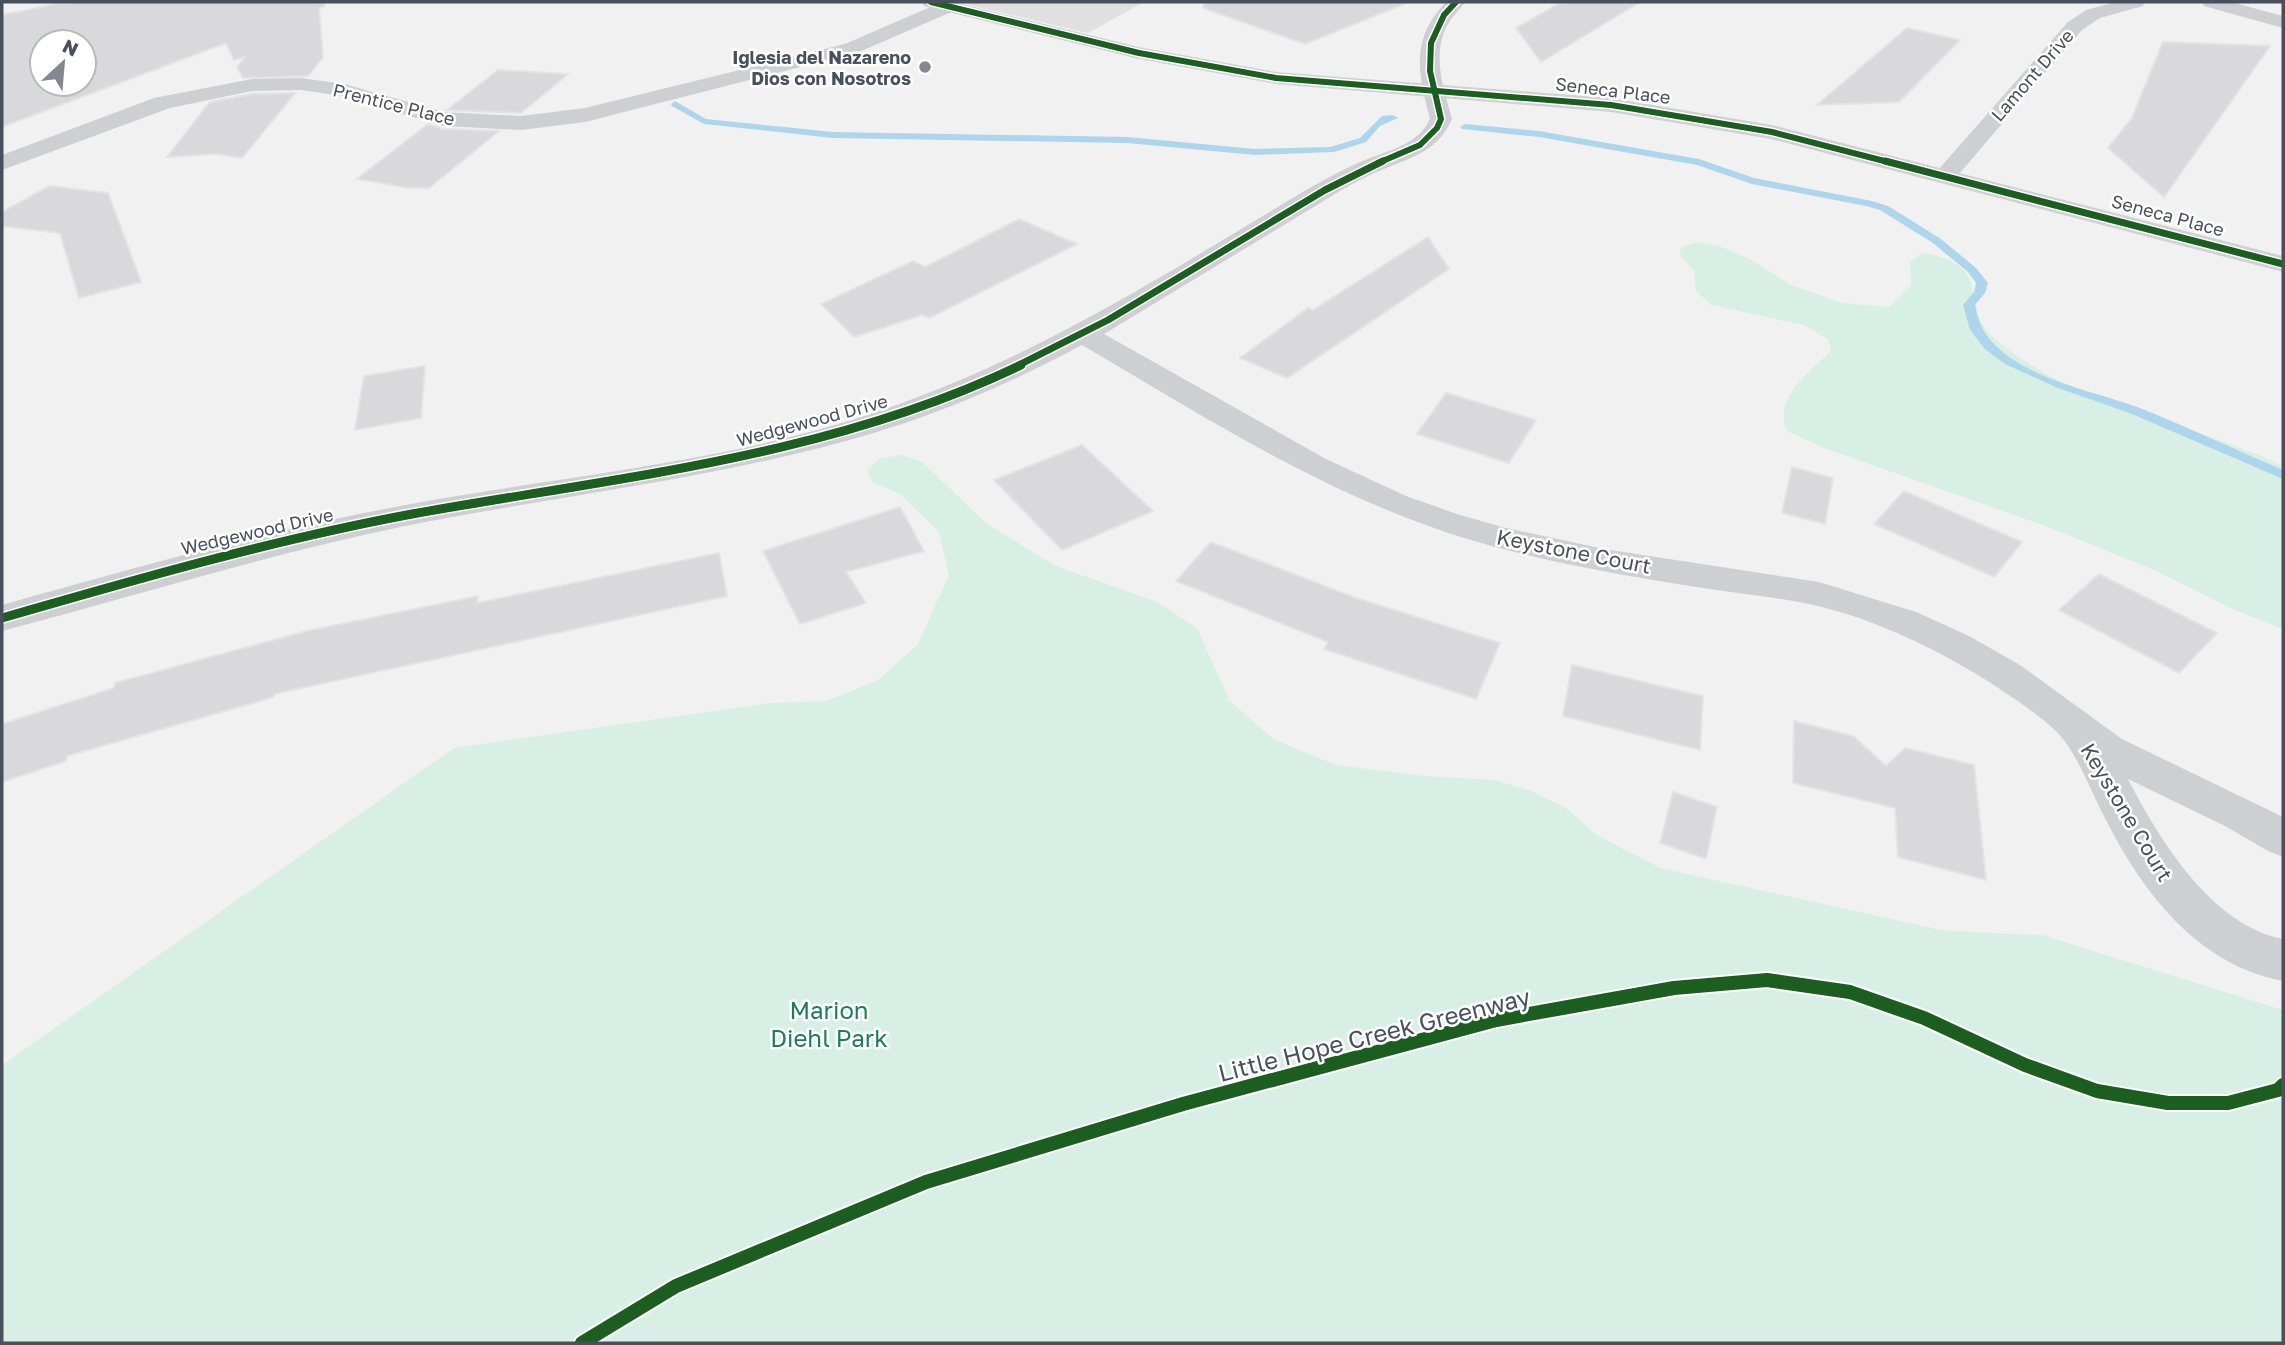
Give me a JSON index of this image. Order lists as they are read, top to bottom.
{
  "streets": {
    "street": [
      "Lamont Drive",
      "Seneca Place",
      "Prentice Place",
      "Wedgewood Drive",
      "Keystone Court"
    ],
    "cycle path": ["Little Hope Creek Greenway"]
  },
  "crossings": [
    ["Lamont Drive", "Seneca Place"],
    ["Seneca Place", "Prentice Place"],
    ["Seneca Place", "Wedgewood Drive"],
    ["Wedgewood Drive", "Keystone Court"]
  ],
  "parks": ["Marion Diehl Park"],
  "places": ["Iglesia del Nazareno Dios con Nosotros"],
  "north": "top right"
}
